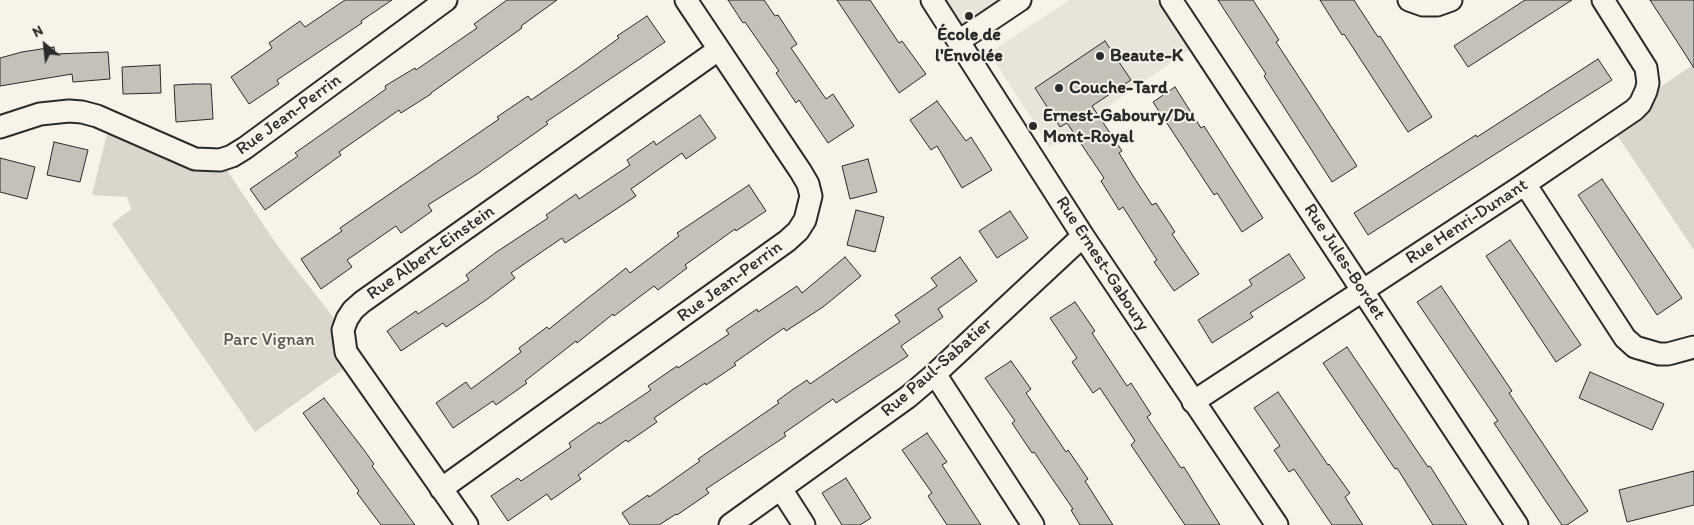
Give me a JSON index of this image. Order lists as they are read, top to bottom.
{
  "streets": {
    "street": [
      "Rue Jean-Perrin",
      "Rue Henri-Dunant",
      "Rue Albert-Einstein",
      "Rue Jules-Bordet",
      "Rue Ernest-Gaboury",
      "Rue Paul-Sabatier"
    ]
  },
  "crossings": [
    ["Rue Jean-Perrin", "Rue Albert-Einstein"],
    ["Rue Henri-Dunant", "Rue Jules-Bordet"],
    ["Rue Henri-Dunant", "Rue Ernest-Gaboury"],
    ["Rue Ernest-Gaboury", "Rue Paul-Sabatier"]
  ],
  "parks": ["Parc Vignan"],
  "places": [
    "École de l'Envolée",
    "Beaute-K",
    "Couche-Tard",
    "Ernest-Gaboury/Du Mont-Royal"
  ],
  "north": "top left"
}
